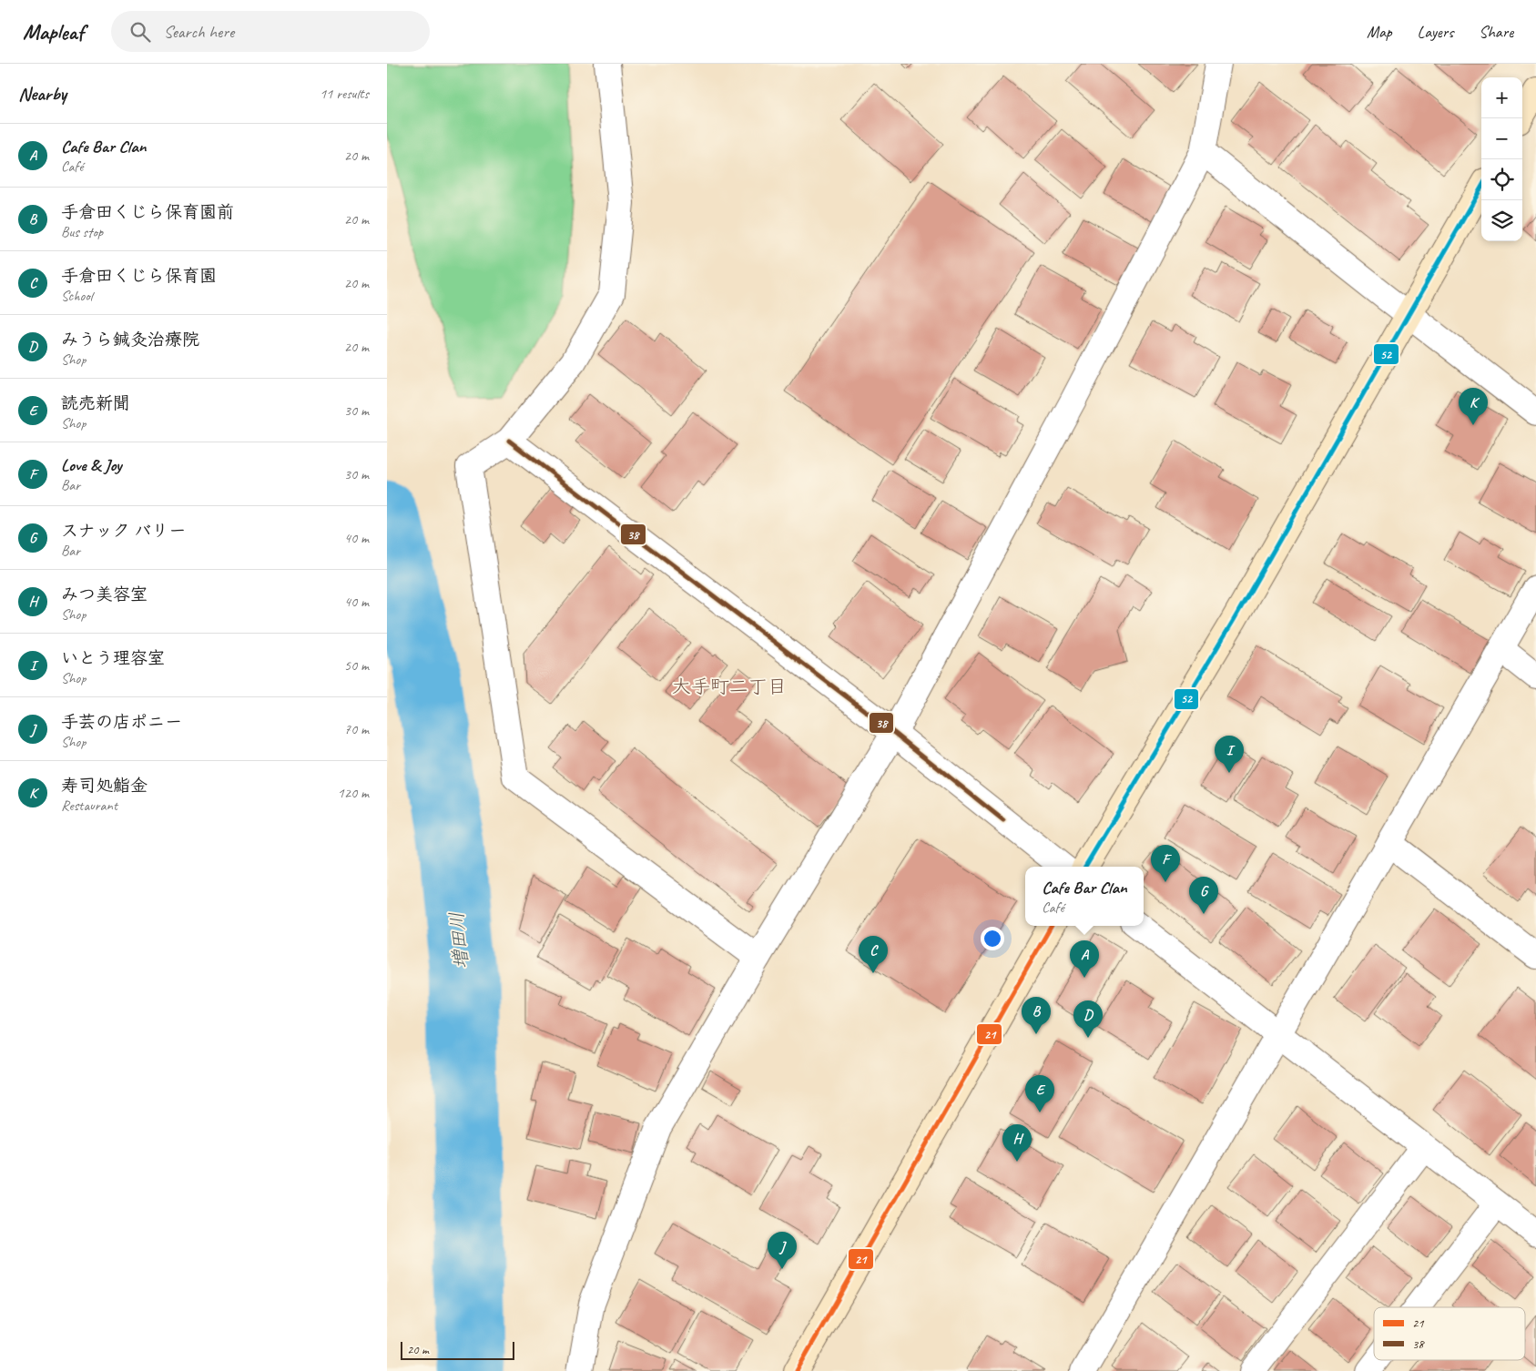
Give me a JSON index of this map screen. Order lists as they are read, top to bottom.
{
  "districts": ["大手町二丁目"],
  "water": ["増田川"],
  "lines": ["transit line 52", "transit line 38", "transit line 21"],
  "legend": ["21", "38"],
  "scale_bar": "20 m",
  "page": {
    "header": "Mapleaf",
    "search": "Search here",
    "nav": ["Map", "Layers", "Share"],
    "heading": ["Nearby", "11 results"],
    "map_buttons": ["+", "−"],
    "list": [
      {
        "mark": "A",
        "name": "Cafe Bar Clan",
        "note": "Café",
        "value": "20 m"
      },
      {
        "mark": "B",
        "name": "手倉田くじら保育園前",
        "note": "Bus stop",
        "value": "20 m"
      },
      {
        "mark": "C",
        "name": "手倉田くじら保育園",
        "note": "School",
        "value": "20 m"
      },
      {
        "mark": "D",
        "name": "みうら鍼灸治療院",
        "note": "Shop",
        "value": "20 m"
      },
      {
        "mark": "E",
        "name": "読売新聞",
        "note": "Shop",
        "value": "30 m"
      },
      {
        "mark": "F",
        "name": "Love & Joy",
        "note": "Bar",
        "value": "30 m"
      },
      {
        "mark": "G",
        "name": "スナック バリー",
        "note": "Bar",
        "value": "40 m"
      },
      {
        "mark": "H",
        "name": "みつ美容室",
        "note": "Shop",
        "value": "40 m"
      },
      {
        "mark": "I",
        "name": "いとう理容室",
        "note": "Shop",
        "value": "50 m"
      },
      {
        "mark": "J",
        "name": "手芸の店ポニー",
        "note": "Shop",
        "value": "70 m"
      },
      {
        "mark": "K",
        "name": "寿司処鮨金",
        "note": "Restaurant",
        "value": "120 m"
      }
    ],
    "pins": [
      "K",
      "I",
      "F",
      "G",
      "C",
      "A",
      "B",
      "D",
      "E",
      "H",
      "J"
    ],
    "popup": ["Cafe Bar Clan", "Café"],
    "scale": "20 m"
  }
}
